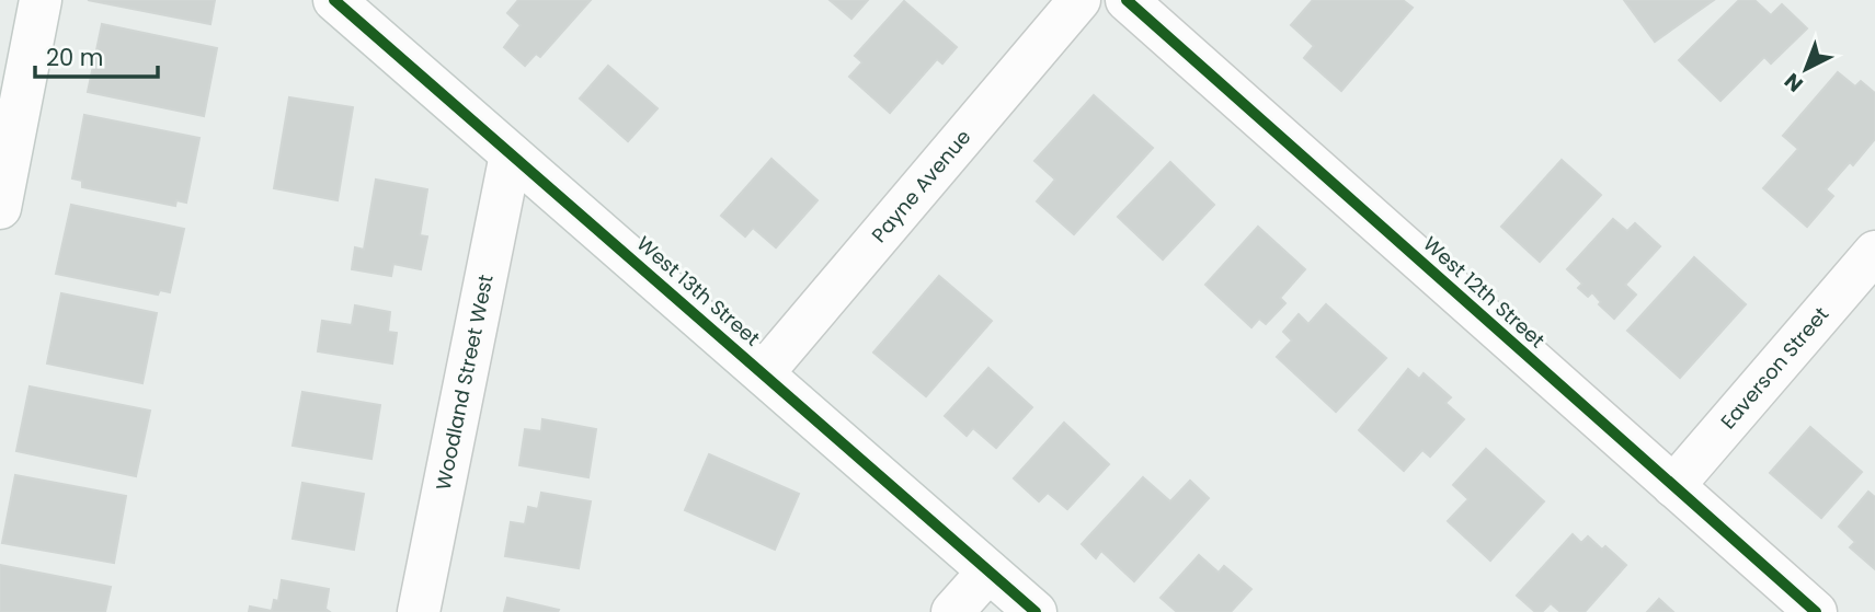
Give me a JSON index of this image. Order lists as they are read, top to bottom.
{
  "streets": {
    "street": [
      "Payne Avenue",
      "West 13th Street",
      "West 12th Street",
      "Eaverson Street",
      "Woodland Street West"
    ]
  },
  "crossings": [
    ["Payne Avenue", "West 13th Street"],
    ["West 13th Street", "Woodland Street West"],
    ["West 12th Street", "Eaverson Street"]
  ],
  "scale_bar": "20 m",
  "north": "bottom left"
}
